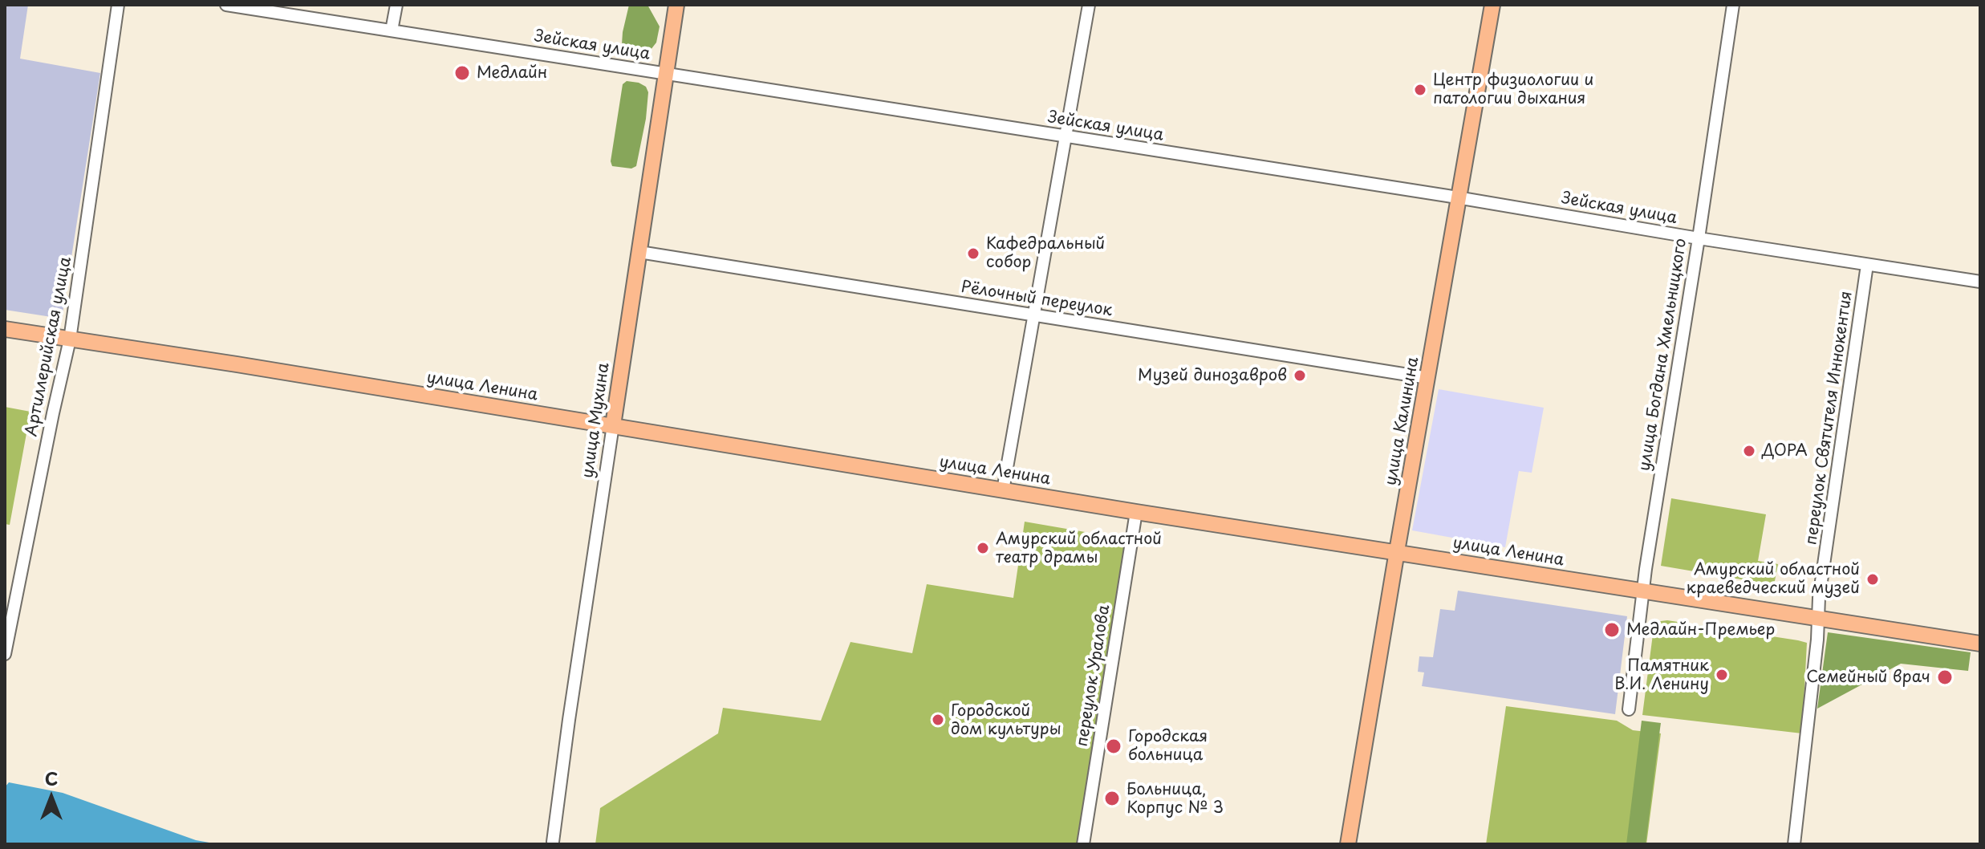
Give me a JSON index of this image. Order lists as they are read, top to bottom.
{
  "streets": {
    "main road": ["улица Ленина", "улица Мухина", "улица Калинина"],
    "street": [
      "Зейская улица",
      "Рёлочный переулок",
      "Артиллерийская улица",
      "улица Богдана Хмельницкого",
      "переулок Святителя Иннокентия",
      "переулок Уралова"
    ]
  },
  "crossings": [
    ["Зейская улица", "улица Богдана Хмельницкого"],
    ["Зейская улица", "переулок Святителя Иннокентия"],
    ["Зейская улица", "улица Мухина"],
    ["Зейская улица", "улица Калинина"],
    ["Рёлочный переулок", "улица Мухина"],
    ["Рёлочный переулок", "улица Калинина"],
    ["Артиллерийская улица", "улица Ленина"],
    ["улица Богдана Хмельницкого", "улица Ленина"],
    ["улица Ленина", "переулок Святителя Иннокентия"],
    ["улица Ленина", "улица Мухина"],
    ["улица Ленина", "улица Калинина"],
    ["улица Ленина", "переулок Уралова"]
  ],
  "places": [
    "Медлайн",
    "Центр физиологии и патологии дыхания",
    "Кафедральный собор",
    "Музей динозавров",
    "ДОРА",
    "Амурский областной театр драмы",
    "Амурский областной краеведческий музей",
    "Медлайн-Премьер",
    "Памятник В.И. Ленину",
    "Семейный врач",
    "Городской дом культуры",
    "Городская больница",
    "Больница, Корпус № 3"
  ],
  "north": "top"
}
